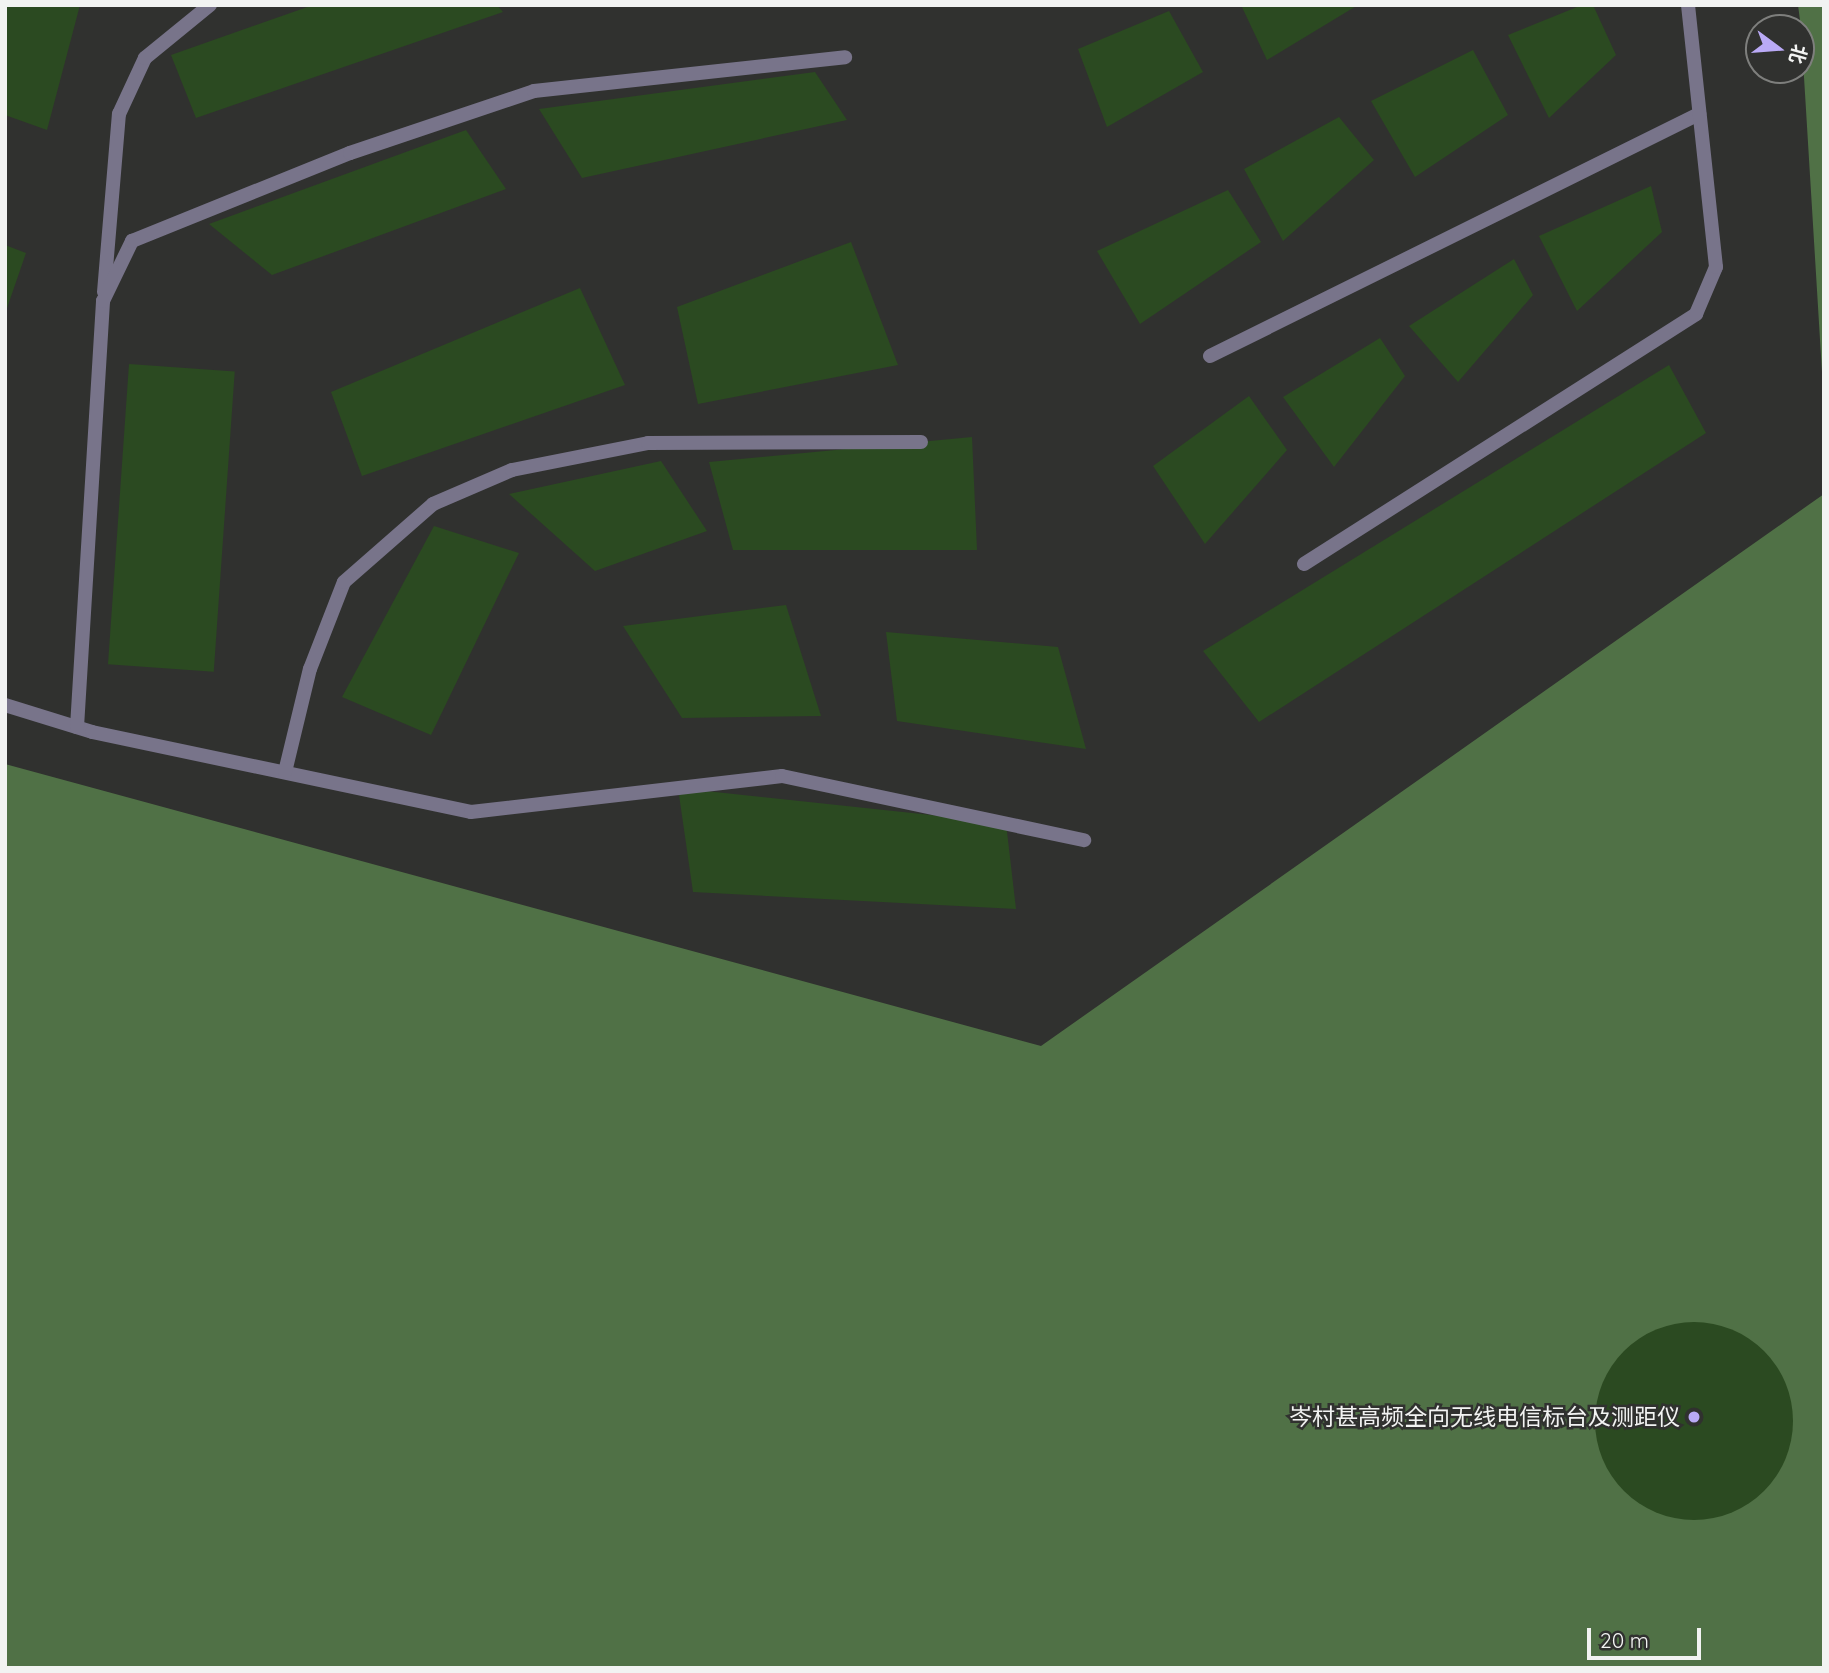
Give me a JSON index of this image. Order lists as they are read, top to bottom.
{
  "places": ["岑村甚高频全向无线电信标台及测距仪"],
  "scale_bar": "20 m",
  "north": "right"
}
